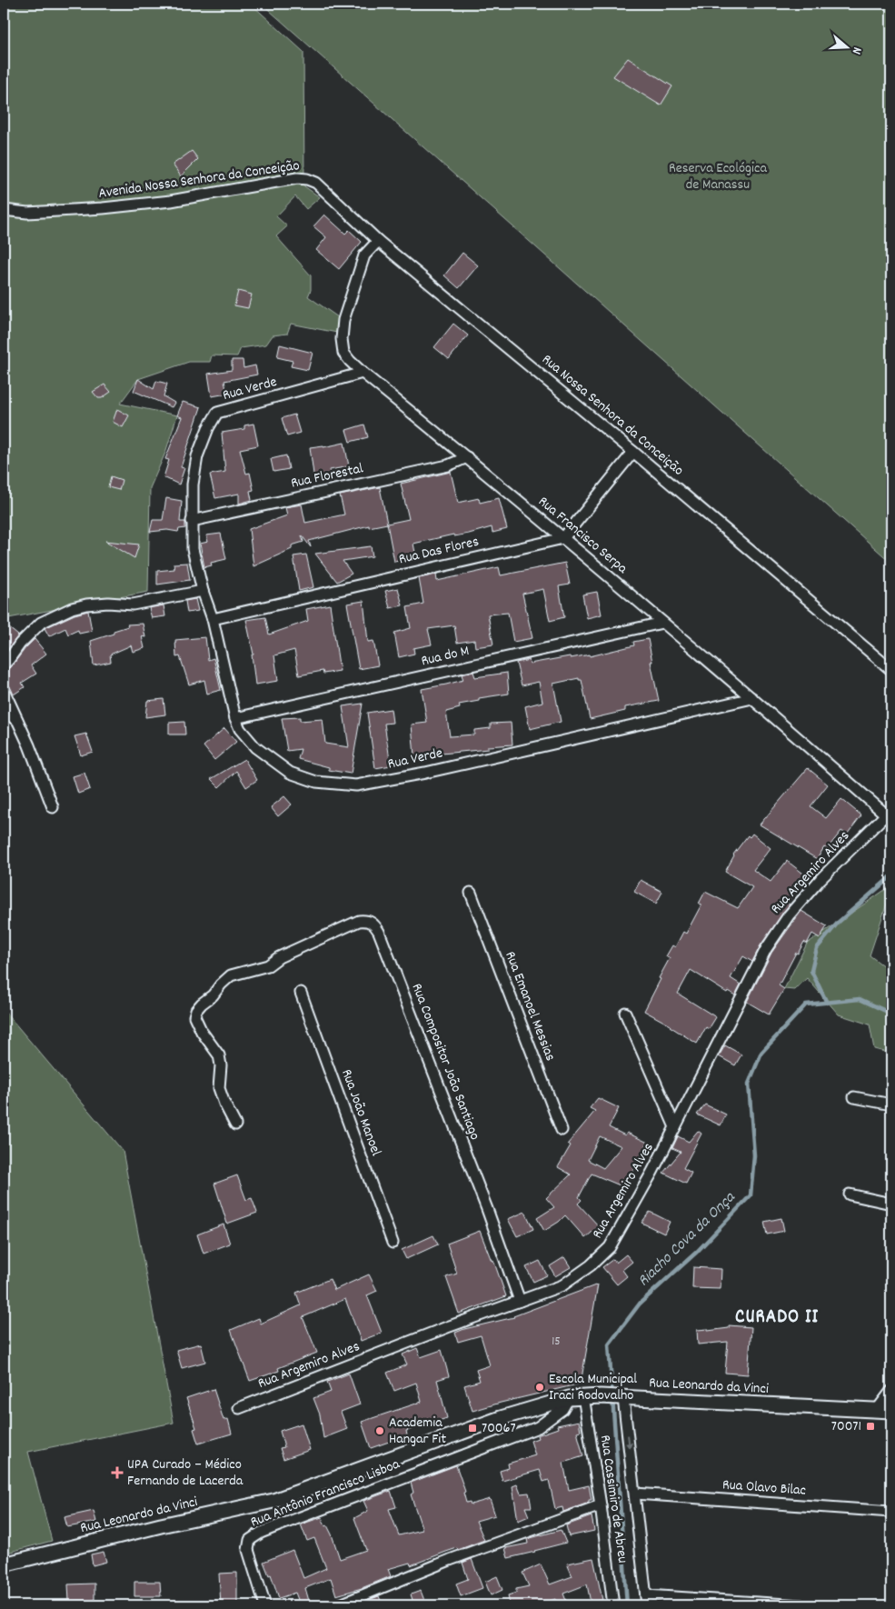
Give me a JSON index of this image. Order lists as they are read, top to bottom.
{
  "streets": {
    "street": [
      "Avenida Nossa Senhora da Conceição",
      "Rua Verde",
      "Rua Nossa Senhora da Conceição",
      "Rua Florestal",
      "Rua Francisco Serpa",
      "Rua Das Flores",
      "Rua do M",
      "Rua Argemiro Alves",
      "Rua Emanoel Messias",
      "Rua Compositor João Santiago",
      "Rua João Manoel",
      "Rua Leonardo da Vinci",
      "Rua Olavo Bilac",
      "Rua Antônio Francisco Lisboa",
      "Rua Cassimiro de Abreu"
    ]
  },
  "crossings": [
    ["Avenida Nossa Senhora da Conceição", "Rua Nossa Senhora da Conceição"],
    ["Rua Verde", "Rua Florestal"],
    ["Rua Verde", "Rua Francisco Serpa"],
    ["Rua Verde", "Rua Das Flores"],
    ["Rua Verde", "Rua do M"],
    ["Rua Nossa Senhora da Conceição", "Rua Francisco Serpa"],
    ["Rua Florestal", "Rua Francisco Serpa"],
    ["Rua Francisco Serpa", "Rua Das Flores"],
    ["Rua Francisco Serpa", "Rua do M"],
    ["Rua Francisco Serpa", "Rua Argemiro Alves"],
    ["Rua Argemiro Alves", "Rua Compositor João Santiago"],
    ["Rua Leonardo da Vinci", "Rua Antônio Francisco Lisboa"],
    ["Rua Leonardo da Vinci", "Rua Cassimiro de Abreu"],
    ["Rua Olavo Bilac", "Rua Cassimiro de Abreu"]
  ],
  "districts": ["CURADO II"],
  "water": ["Riacho Cova da Onça"],
  "parks": ["Reserva Ecológica de Manassu"],
  "places": {
    "other": ["Escola Municipal Iraci Rodovalho", "Academia Hangar Fit"],
    "transit": ["70071", "70067"],
    "health": ["UPA Curado – Médico Fernando de Lacerda"]
  },
  "house_numbers": ["15"],
  "north": "right"
}
